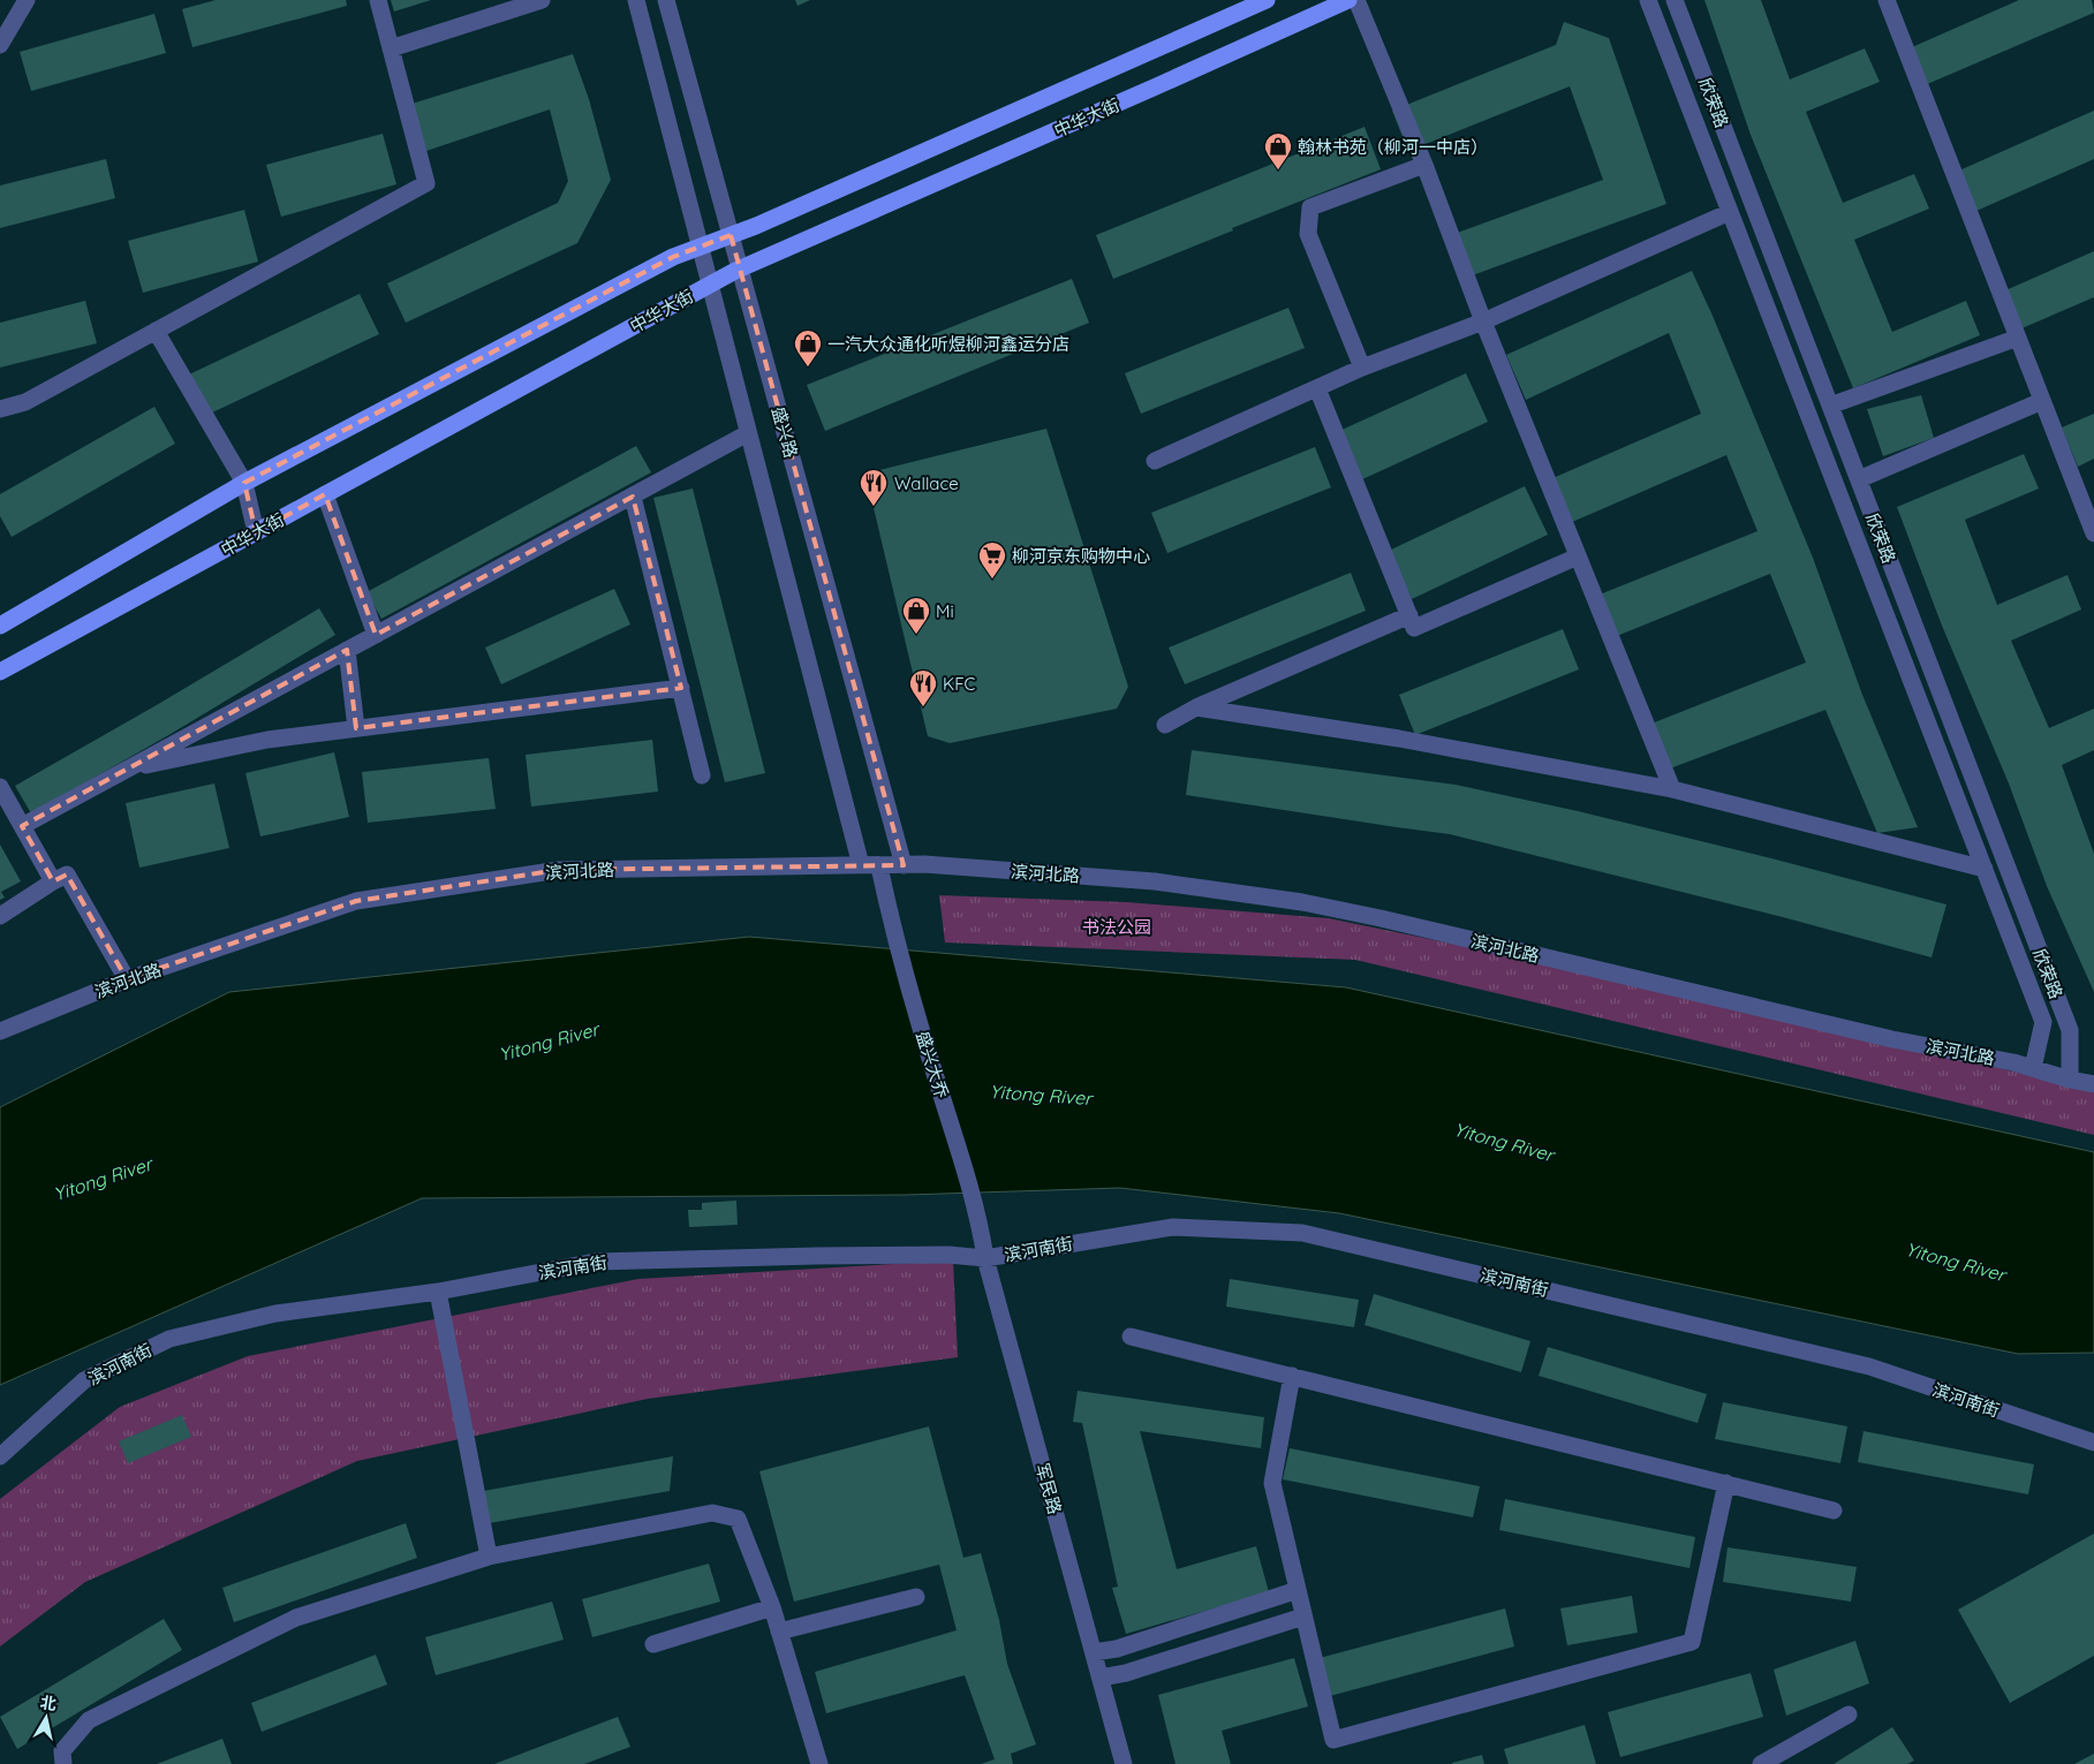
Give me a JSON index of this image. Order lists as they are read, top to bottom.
{
  "streets": {
    "main road": ["中华大街"],
    "street": [
      "欣荣路",
      "盛兴路",
      "滨河北路",
      "盛兴大乔",
      "滨河南街",
      "军民路"
    ]
  },
  "crossings": [
    ["欣荣路", "滨河北路"],
    ["中华大街", "盛兴路"],
    ["盛兴路", "滨河北路"],
    ["滨河北路", "盛兴大乔"],
    ["盛兴大乔", "军民路"],
    ["滨河南街", "军民路"]
  ],
  "water": ["Yitong River"],
  "parks": ["书法公园"],
  "places": {
    "shop": ["翰林书苑（柳河一中店）", "一汽大众通化听煜柳河鑫运分店", "Mi"],
    "restaurant": ["Wallace", "KFC"],
    "supermarket": ["柳河京东购物中心"]
  },
  "north": "top"
}
